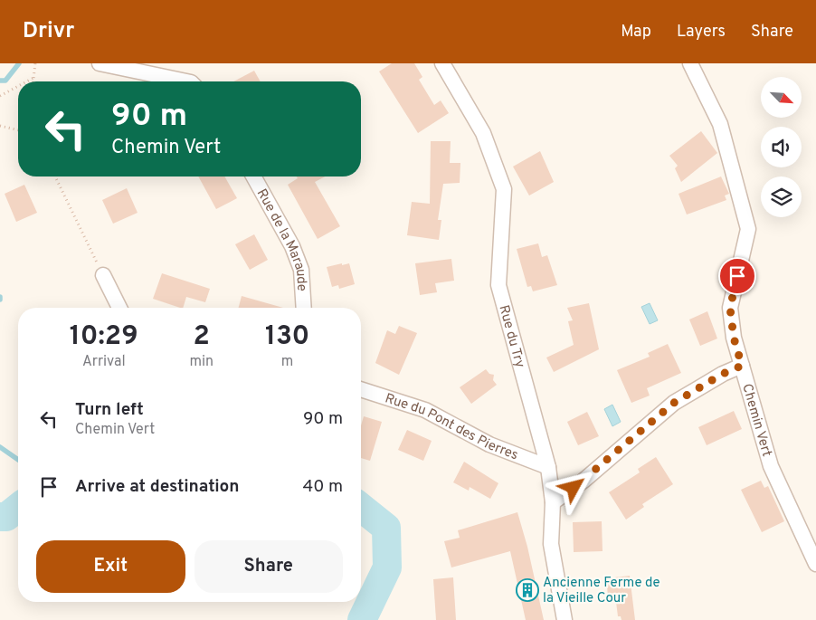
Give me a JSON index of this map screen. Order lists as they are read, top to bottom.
{
  "streets": {
    "street": [
      "Rue de la Maraude",
      "Rue du Try",
      "Chemin Vert",
      "Rue du Pont des Pierres"
    ]
  },
  "crossings": [
    ["Rue du Try", "Rue du Pont des Pierres"]
  ],
  "places": {
    "building": ["Ancienne Ferme de la Vieille Cour"]
  },
  "north": "bottom right",
  "page": {
    "header": "Drivr",
    "nav": ["Map", "Layers", "Share"],
    "turn": ["90 m", "Chemin Vert"],
    "eta": [
      "10:29",
      "Arrival",
      "2",
      "min",
      "130",
      "m"
    ],
    "list": [
      {
        "name": "Turn left",
        "note": "Chemin Vert",
        "value": "90 m"
      },
      {
        "name": "Arrive at destination",
        "value": "40 m"
      }
    ],
    "buttons": ["Exit", "Share"]
  }
}
